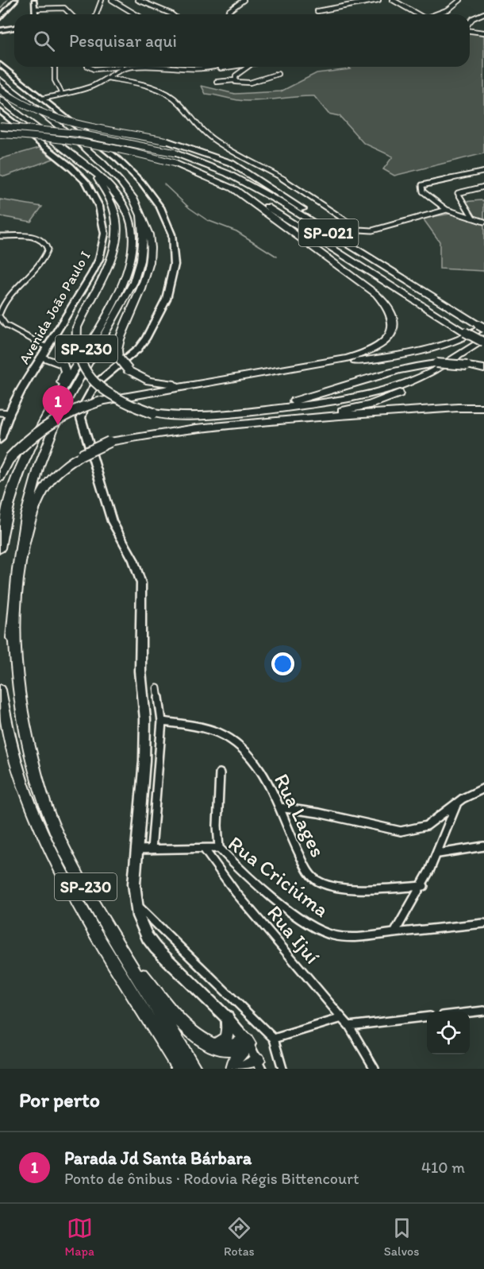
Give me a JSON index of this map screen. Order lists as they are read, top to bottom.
{
  "streets": {
    "highway": ["SP-021", "SP-230"],
    "main road": ["Avenida João Paulo I"],
    "street": ["Rua Lages", "Rua Criciúma", "Rua Ijuí"]
  },
  "crossings": [
    ["Rua Criciúma", "Rua Ijuí"]
  ],
  "page": {
    "search": "Pesquisar aqui",
    "pins": "1",
    "heading": "Por perto",
    "list": [
      {
        "mark": "1",
        "name": "Parada Jd Santa Bárbara",
        "note": "Ponto de ônibus · Rodovia Régis Bittencourt",
        "value": "410 m"
      }
    ],
    "nav": ["Mapa", "Rotas", "Salvos"]
  }
}
